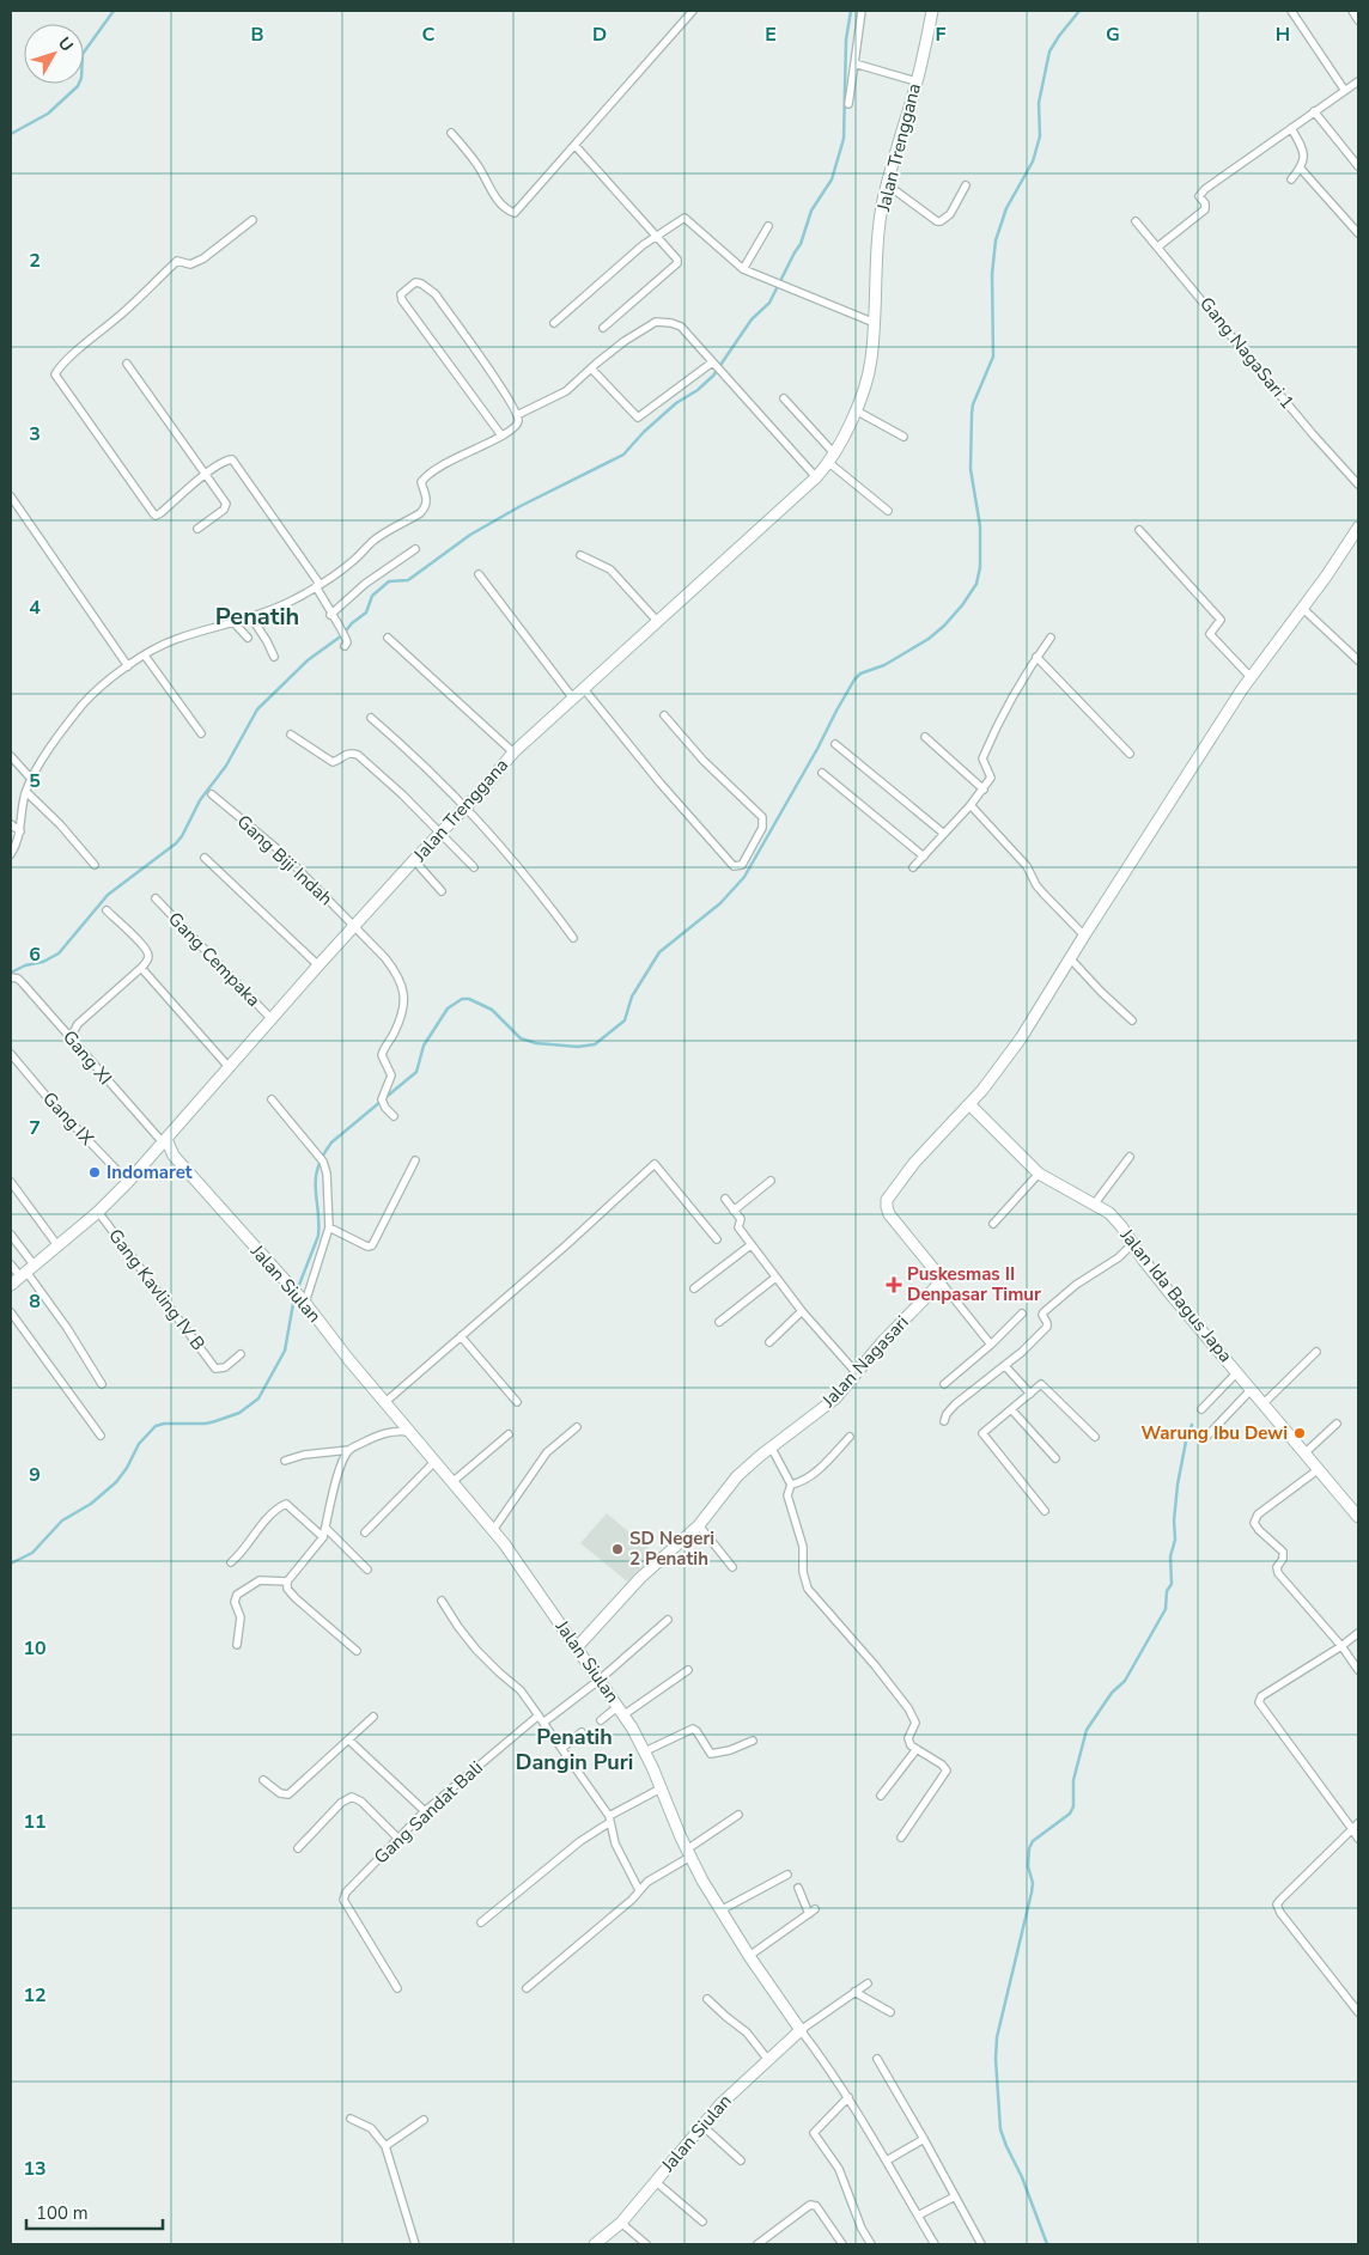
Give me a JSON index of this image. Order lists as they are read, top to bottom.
{
  "streets": {
    "street": [
      "Jalan Trenggana",
      "Gang NagaSari 1",
      "Gang Biji Indah",
      "Gang Cempaka",
      "Gang XI",
      "Gang IX",
      "Jalan Siulan",
      "Gang Kavling IV B",
      "Jalan Ida Bagus Japa",
      "Jalan Nagasari",
      "Gang Sandat Bali"
    ]
  },
  "crossings": [
    ["Jalan Trenggana", "Gang Biji Indah"],
    ["Jalan Trenggana", "Gang Cempaka"],
    ["Jalan Trenggana", "Gang XI"],
    ["Jalan Trenggana", "Gang IX"],
    ["Jalan Trenggana", "Jalan Siulan"],
    ["Jalan Trenggana", "Gang Kavling IV B"],
    ["Gang XI", "Jalan Siulan"],
    ["Jalan Siulan", "Jalan Nagasari"],
    ["Jalan Siulan", "Gang Sandat Bali"]
  ],
  "districts": ["Penatih", "Penatih Dangin Puri"],
  "places": {
    "other": ["Indomaret", "Warung Ibu Dewi", "SD Negeri 2 Penatih"],
    "health": ["Puskesmas II Denpasar Timur"]
  },
  "scale_bar": "100 m",
  "north": "top right",
  "grid": {
    "columns": [
      "B",
      "C",
      "D",
      "E",
      "F",
      "G",
      "H"
    ],
    "rows": [
      "2",
      "3",
      "4",
      "5",
      "6",
      "7",
      "8",
      "9",
      "10",
      "11",
      "12",
      "13"
    ]
  }
}
